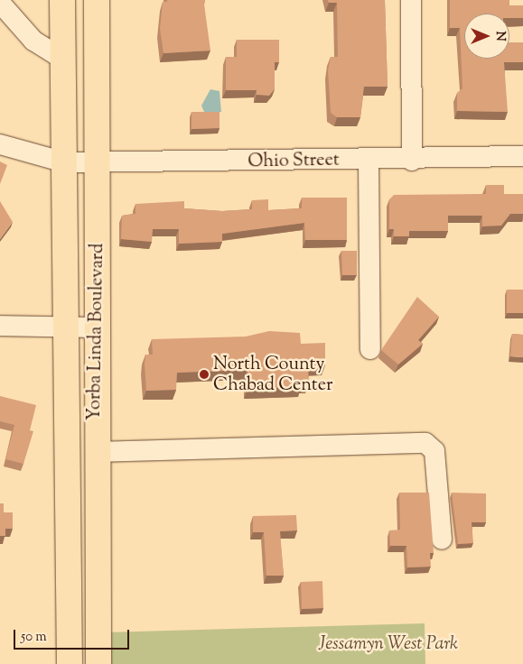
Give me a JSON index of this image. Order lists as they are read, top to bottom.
{
  "streets": {
    "main road": ["Yorba Linda Boulevard"],
    "street": ["Ohio Street"]
  },
  "crossings": [
    ["Ohio Street", "Yorba Linda Boulevard"]
  ],
  "parks": ["Jessamyn West Park"],
  "places": ["North County Chabad Center"],
  "scale_bar": "50 m",
  "north": "right"
}
